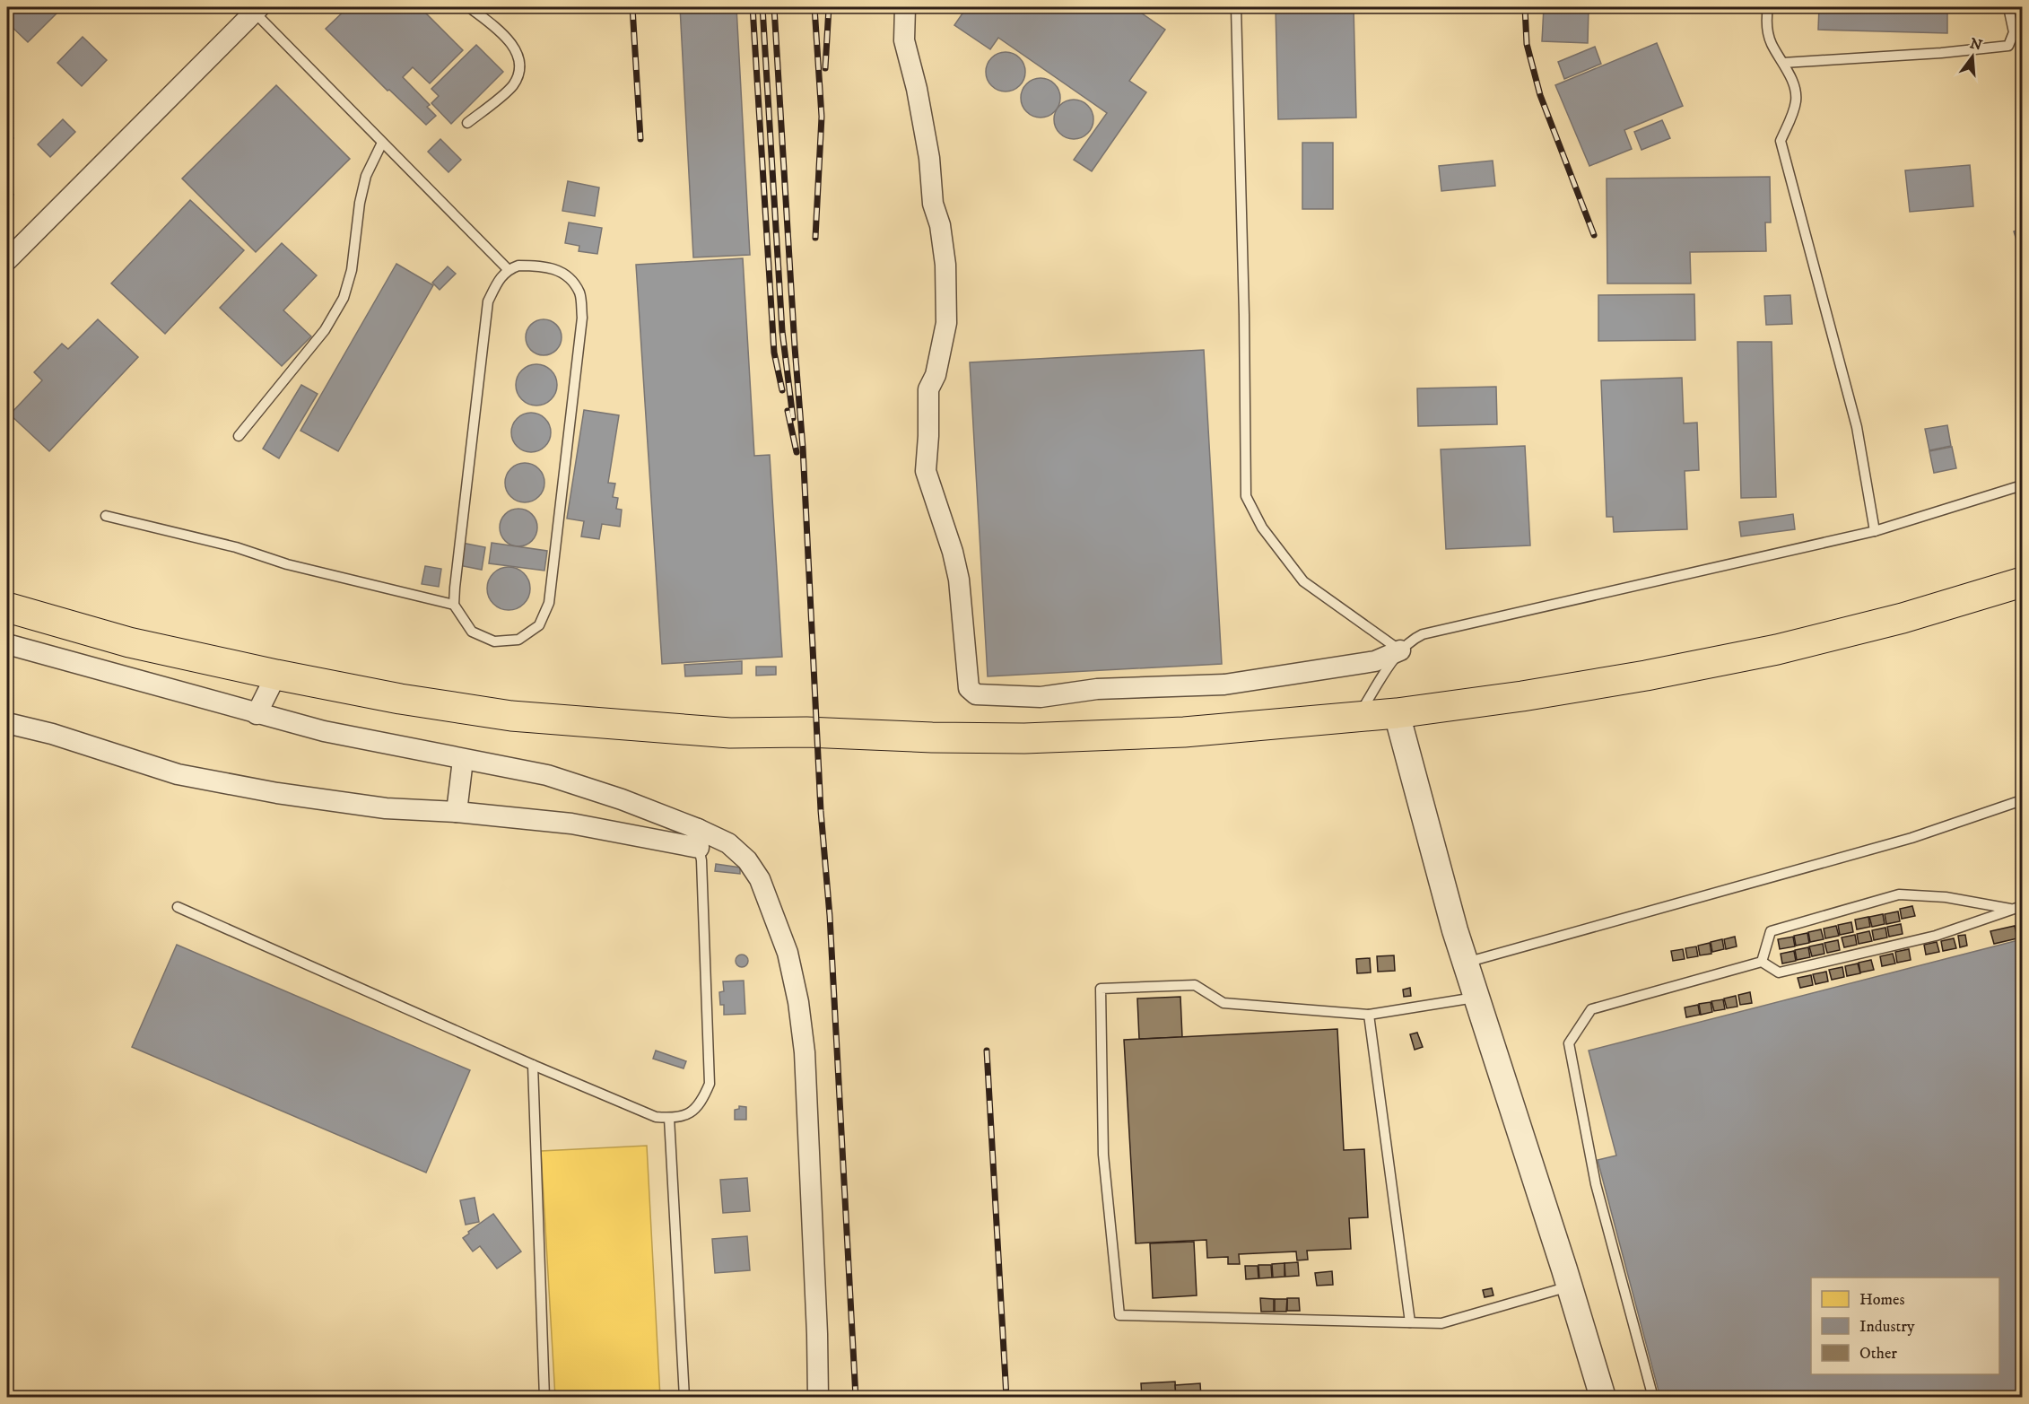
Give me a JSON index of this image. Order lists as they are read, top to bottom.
{
  "legend": ["Homes", "Industry", "Other"],
  "north": "top"
}
